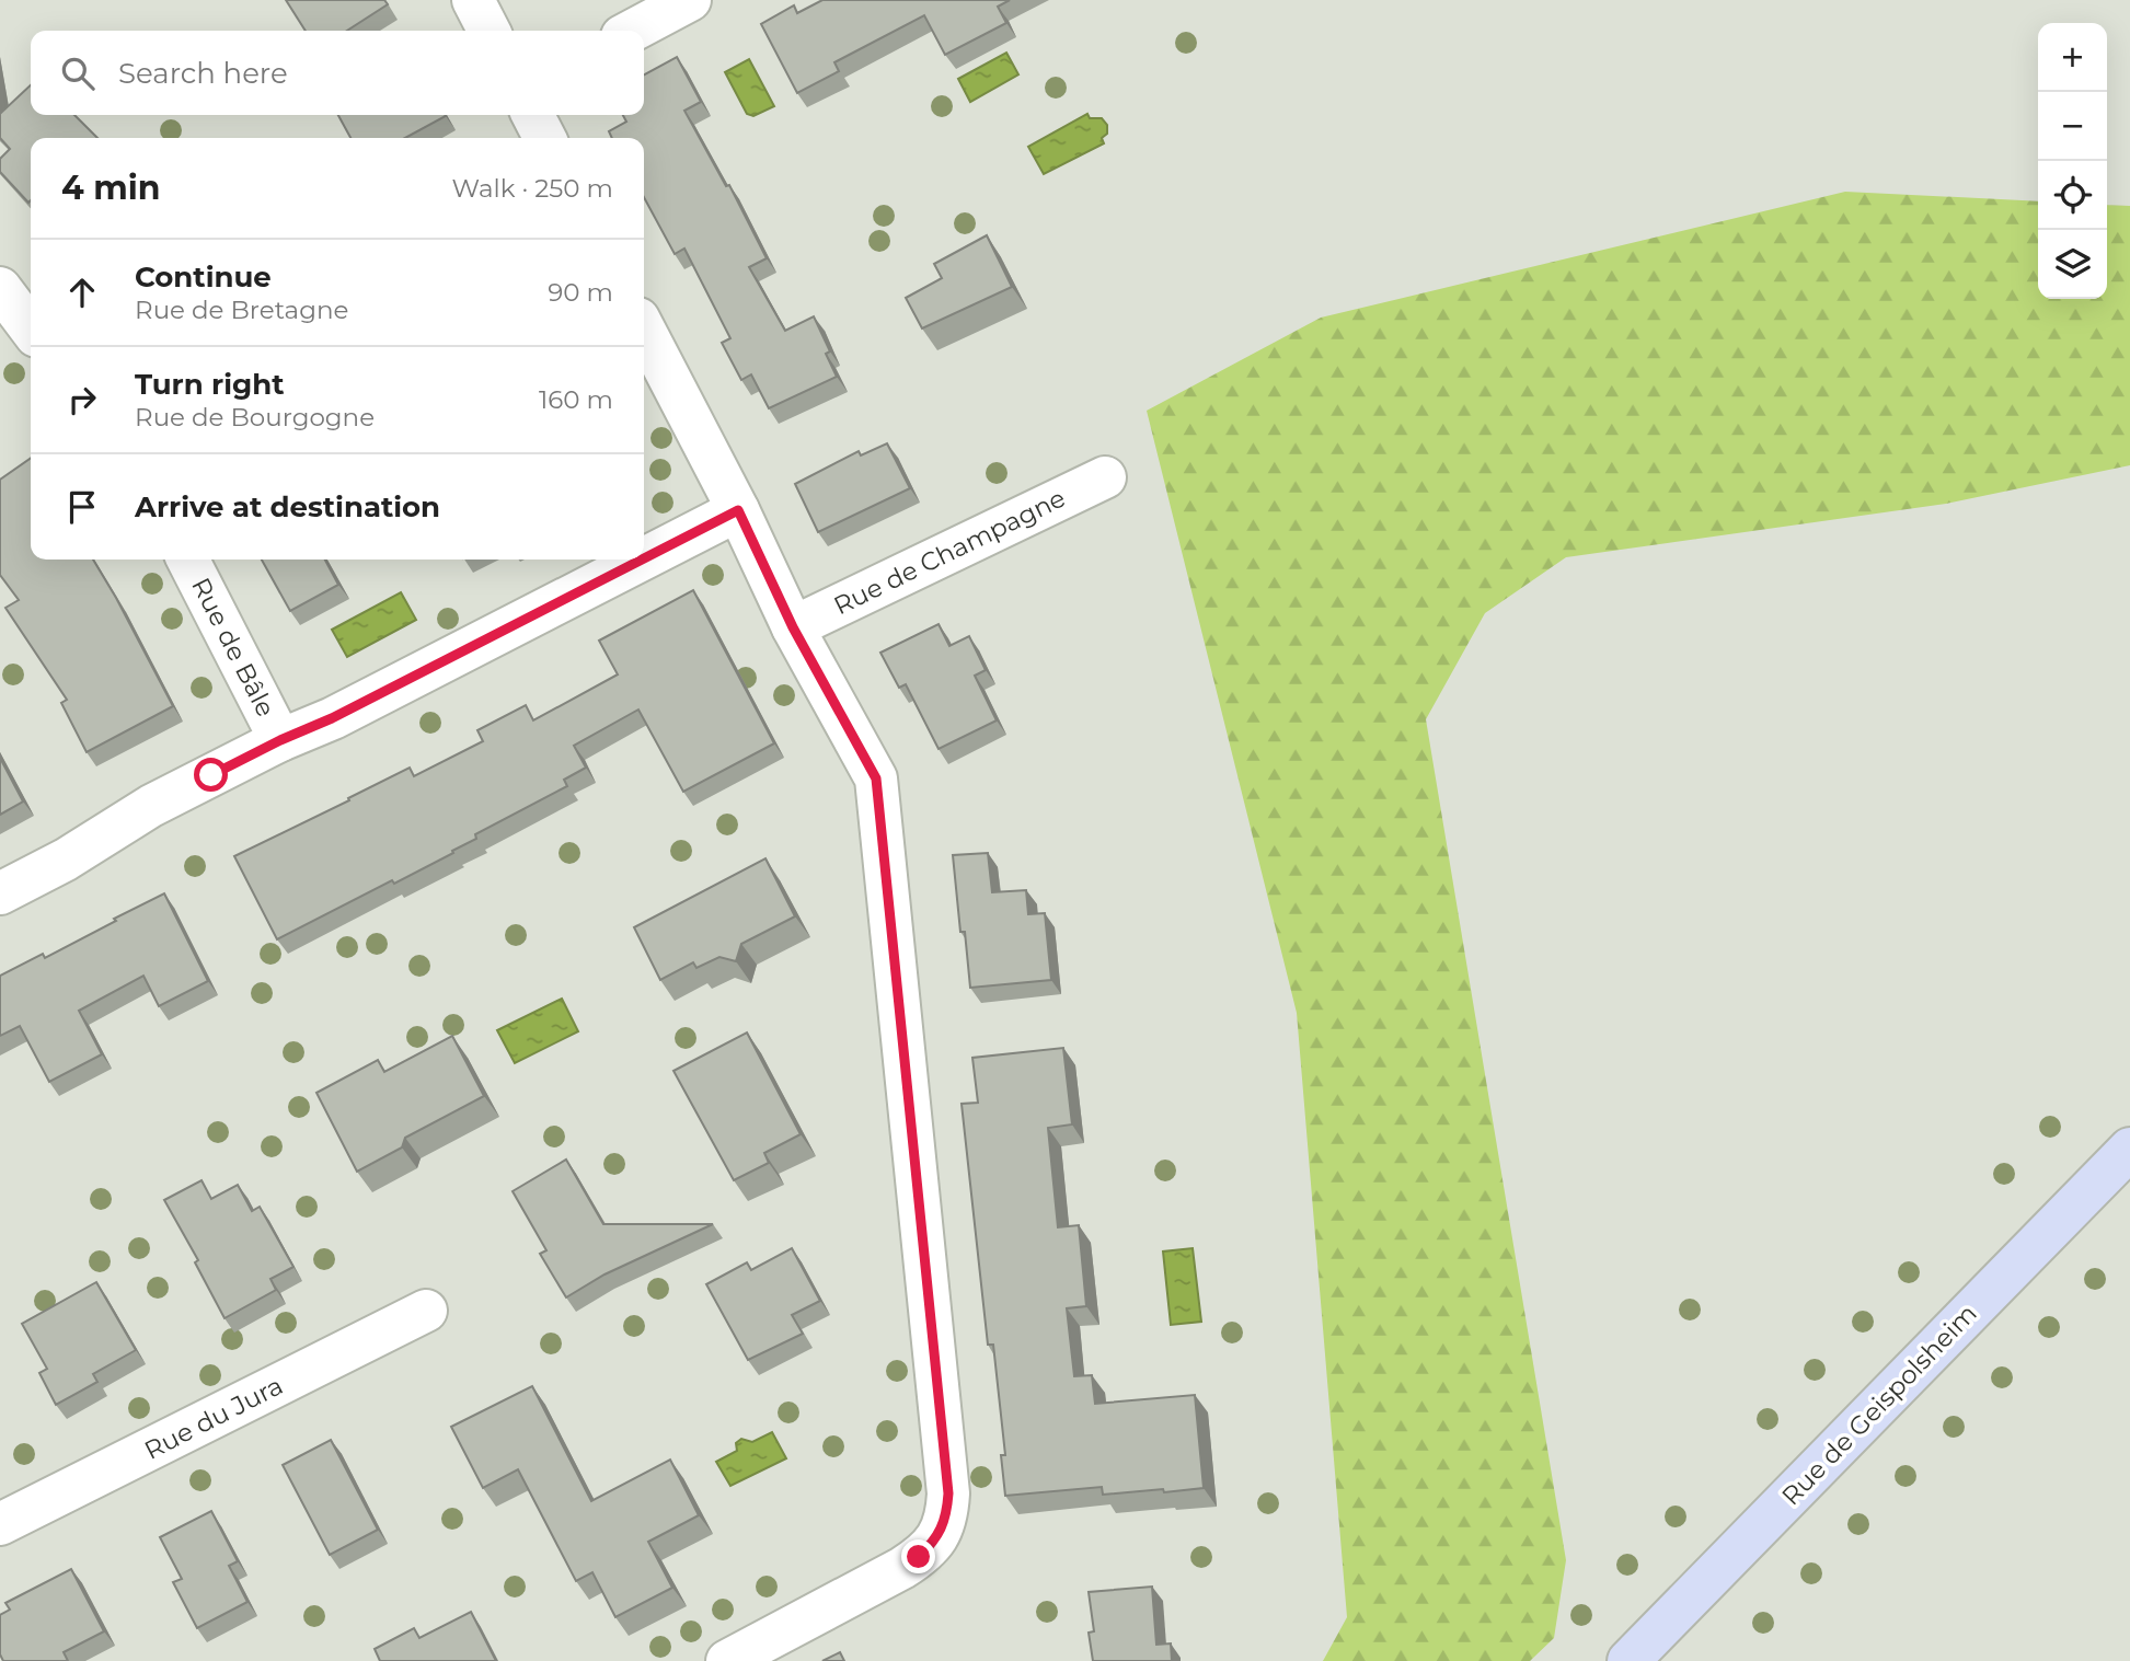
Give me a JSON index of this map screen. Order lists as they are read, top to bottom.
{
  "streets": {
    "main road": ["Rue de Geispolsheim"],
    "street": ["Rue de Champagne", "Rue de Bâle", "Rue du Jura"]
  },
  "page": {
    "map_buttons": ["+", "−"],
    "search": "Search here",
    "heading": ["4 min", "Walk · 250 m"],
    "list": [
      ["Continue", "Rue de Bretagne", "90 m"],
      ["Turn right", "Rue de Bourgogne", "160 m"],
      "Arrive at destination"
    ]
  }
}
